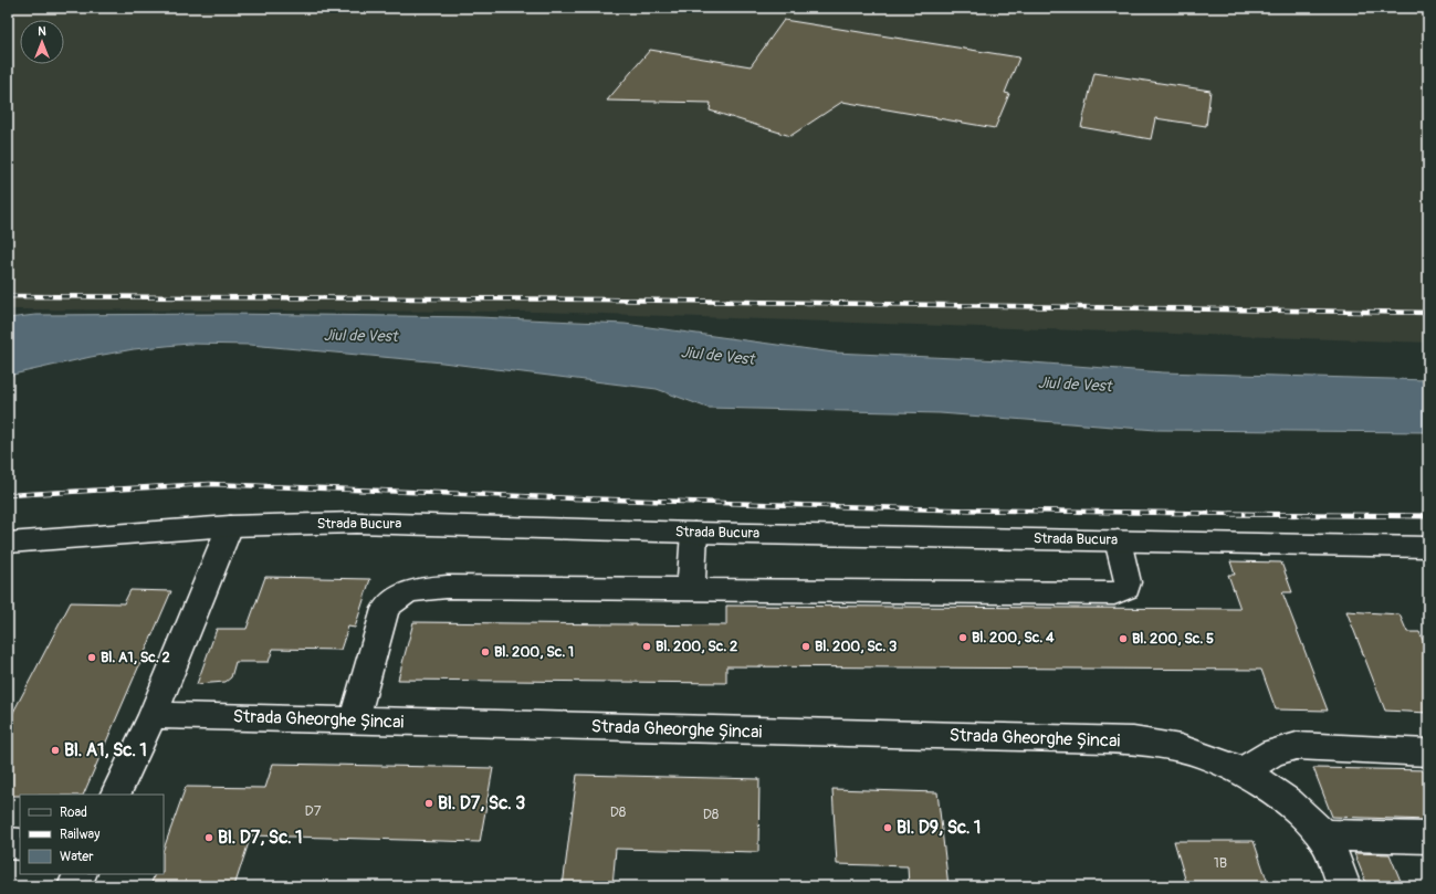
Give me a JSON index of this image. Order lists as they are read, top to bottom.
{
  "streets": {
    "main road": ["Strada Bucura", "Strada Gheorghe Șincai"]
  },
  "water": ["Jiul de Vest"],
  "places": [
    "Bl. 200, Sc. 4",
    "Bl. 200, Sc. 5",
    "Bl. 200, Sc. 2",
    "Bl. 200, Sc. 3",
    "Bl. 200, Sc. 1",
    "Bl. A1, Sc. 2",
    "Bl. A1, Sc. 1",
    "Bl. D7, Sc. 3",
    "Bl. D9, Sc. 1",
    "Bl. D7, Sc. 1"
  ],
  "house_numbers": [
    "D7",
    "D8",
    "D8",
    "1B"
  ],
  "legend": ["Road", "Railway", "Water"],
  "north": "top"
}
